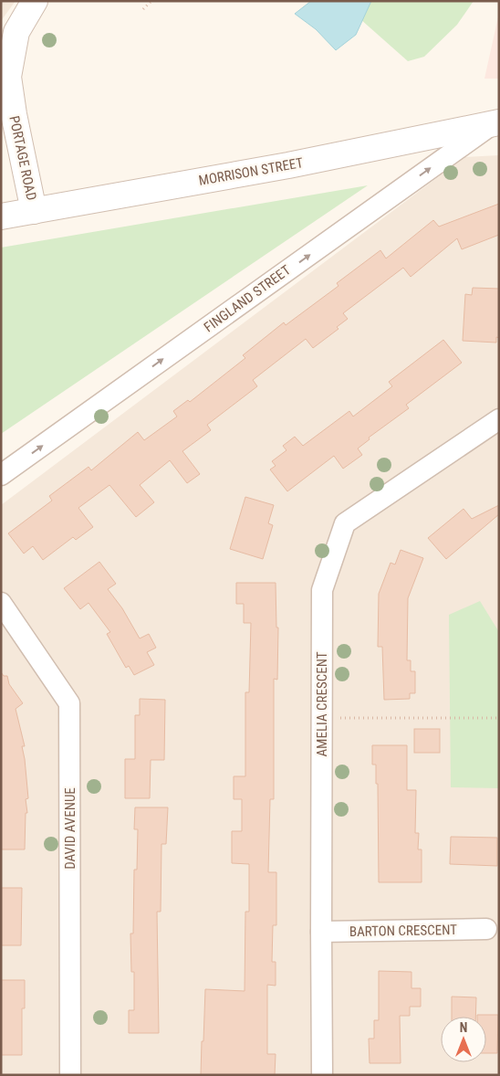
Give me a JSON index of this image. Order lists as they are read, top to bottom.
{
  "streets": {
    "street": [
      "PORTAGE ROAD",
      "MORRISON STREET",
      "FINGLAND STREET",
      "AMELIA CRESCENT",
      "DAVID AVENUE",
      "BARTON CRESCENT"
    ]
  },
  "crossings": [
    ["PORTAGE ROAD", "MORRISON STREET"],
    ["MORRISON STREET", "FINGLAND STREET"],
    ["AMELIA CRESCENT", "BARTON CRESCENT"]
  ],
  "one_way": ["FINGLAND STREET"],
  "north": "top"
}
